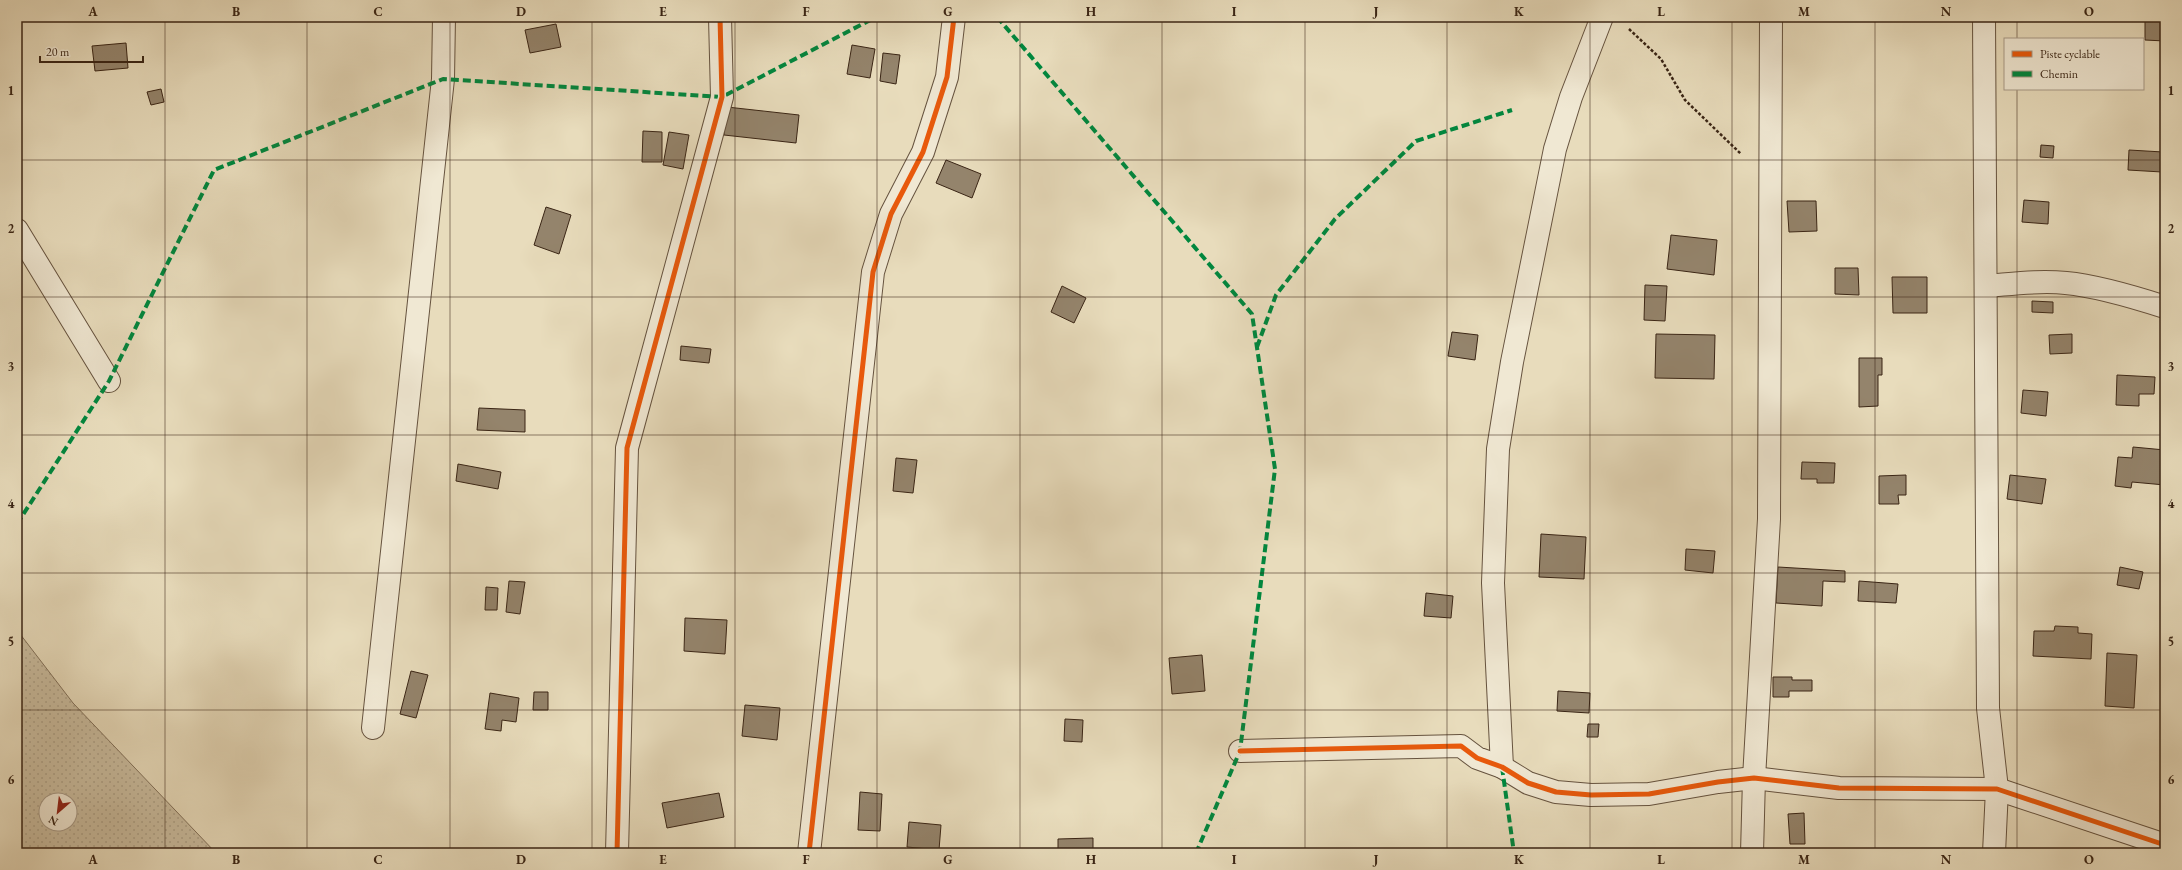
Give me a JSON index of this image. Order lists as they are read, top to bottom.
{
  "legend": ["Piste cyclable", "Chemin"],
  "scale_bar": "20 m",
  "north": "bottom left",
  "grid": {
    "columns": [
      "A",
      "B",
      "C",
      "D",
      "E",
      "F",
      "G",
      "H",
      "I",
      "J",
      "K",
      "L",
      "M",
      "N",
      "O"
    ],
    "rows": [
      "1",
      "2",
      "3",
      "4",
      "5",
      "6"
    ]
  }
}
